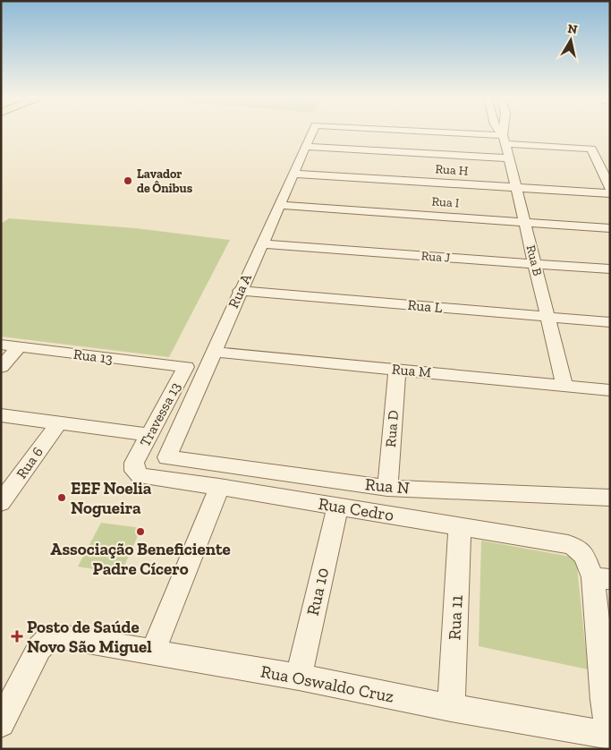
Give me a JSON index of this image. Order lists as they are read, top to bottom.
{
  "streets": {
    "street": [
      "Rua H",
      "Rua I",
      "Rua J",
      "Rua B",
      "Rua A",
      "Rua L",
      "Rua 13",
      "Rua M",
      "Travessa 13",
      "Rua D",
      "Rua 6",
      "Rua N",
      "Rua Cedro",
      "Rua 10",
      "Rua 11",
      "Rua Oswaldo Cruz"
    ]
  },
  "crossings": [
    ["Rua H", "Rua B"],
    ["Rua H", "Rua A"],
    ["Rua I", "Rua B"],
    ["Rua I", "Rua A"],
    ["Rua J", "Rua B"],
    ["Rua J", "Rua A"],
    ["Rua B", "Rua L"],
    ["Rua B", "Rua M"],
    ["Rua A", "Rua L"],
    ["Rua A", "Rua M"],
    ["Rua A", "Rua N"],
    ["Rua 13", "Travessa 13"],
    ["Rua M", "Rua D"],
    ["Travessa 13", "Rua Cedro"],
    ["Rua D", "Rua N"],
    ["Rua Cedro", "Rua 10"],
    ["Rua Cedro", "Rua 11"],
    ["Rua 10", "Rua Oswaldo Cruz"],
    ["Rua 11", "Rua Oswaldo Cruz"]
  ],
  "places": {
    "other": ["Lavador de Ônibus", "EEF Noelia Nogueira", "Associação Beneficiente Padre Cícero"],
    "health": ["Posto de Saúde Novo São Miguel"]
  },
  "north": "top"
}
